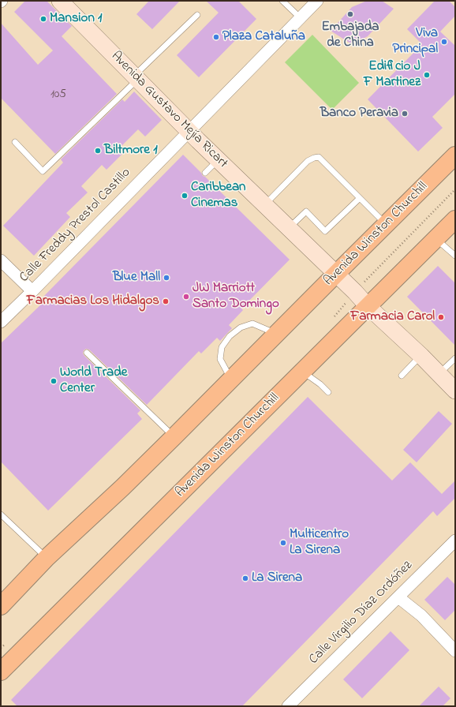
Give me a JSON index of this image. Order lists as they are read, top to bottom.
{
  "streets": {
    "main road": ["Avenida Winston Churchill"],
    "street": ["Avenida Gustavo Mejía Ricart", "Calle Freddy Prestol Castillo", "Calle Virgilio Díaz Ordóñez"]
  },
  "crossings": [
    ["Avenida Gustavo Mejía Ricart", "Calle Freddy Prestol Castillo"],
    ["Avenida Gustavo Mejía Ricart", "Avenida Winston Churchill"]
  ],
  "places": [
    "Embajada de China",
    "Mansion 1",
    "Plaza Cataluña",
    "Viva Principal",
    "Edificio J F Martinez",
    "Banco Peravia",
    "Biltmore 1",
    "Caribbean Cinemas",
    "Blue Mall",
    "JW Marriott Santo Domingo",
    "Farmacias Los Hidalgos",
    "Farmacia Carol",
    "World Trade Center",
    "Multicentro La Sirena",
    "La Sirena"
  ],
  "house_numbers": ["105"]
}
